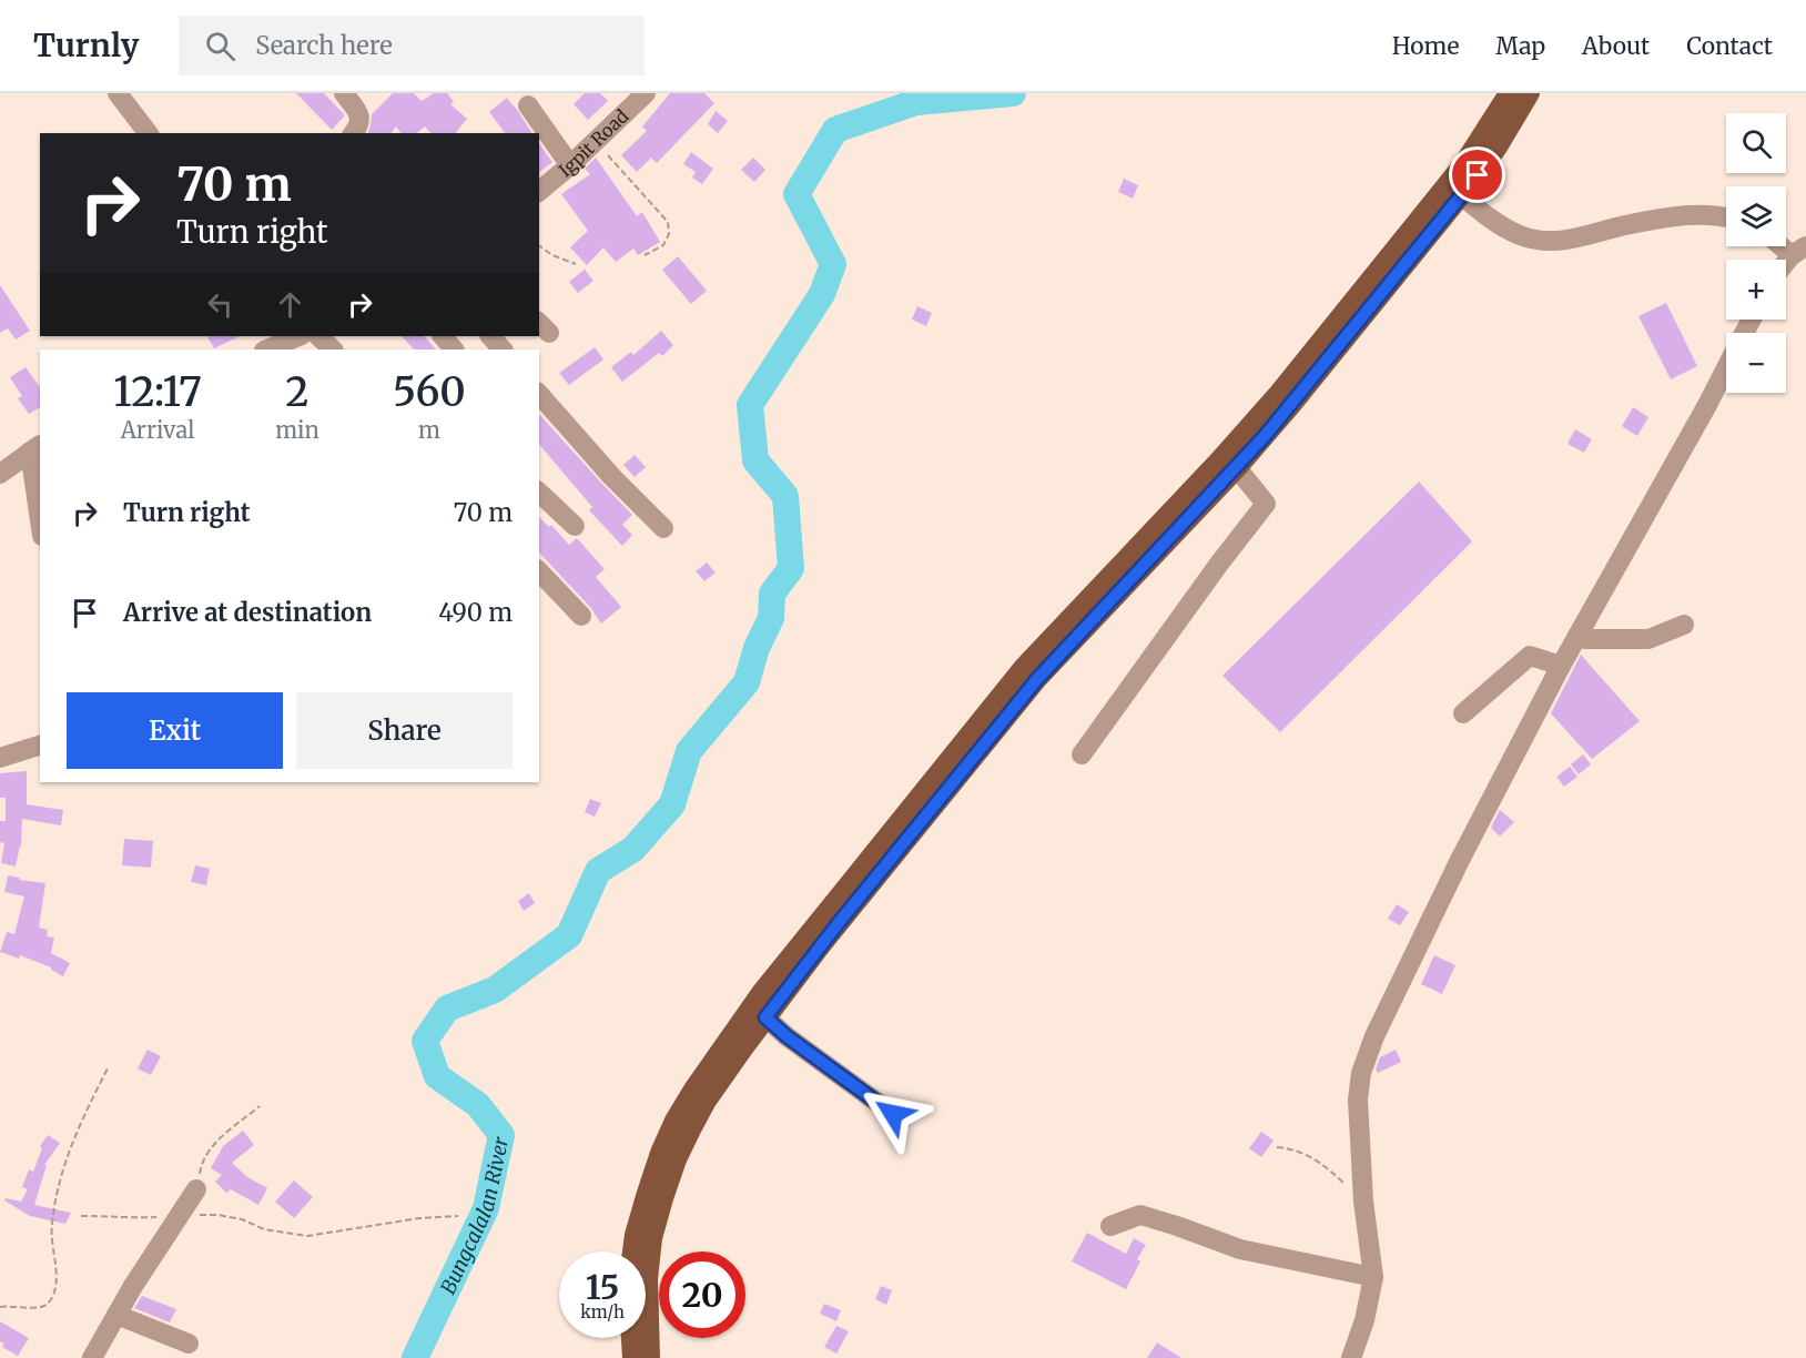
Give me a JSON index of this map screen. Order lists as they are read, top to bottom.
{
  "streets": {
    "street": ["Igpit Road"]
  },
  "water": ["Bungcalalan River"],
  "page": {
    "header": "Turnly",
    "search": "Search here",
    "nav": [
      "Home",
      "Map",
      "About",
      "Contact"
    ],
    "map_buttons": ["+", "−"],
    "turn": ["70 m", "Turn right"],
    "eta": [
      "12:17",
      "Arrival",
      "2",
      "min",
      "560",
      "m"
    ],
    "list": [
      {
        "name": "Turn right",
        "value": "70 m"
      },
      {
        "name": "Arrive at destination",
        "value": "490 m"
      }
    ],
    "buttons": ["Exit", "Share"],
    "speed": "15 km/h",
    "limit": "20"
  }
}
